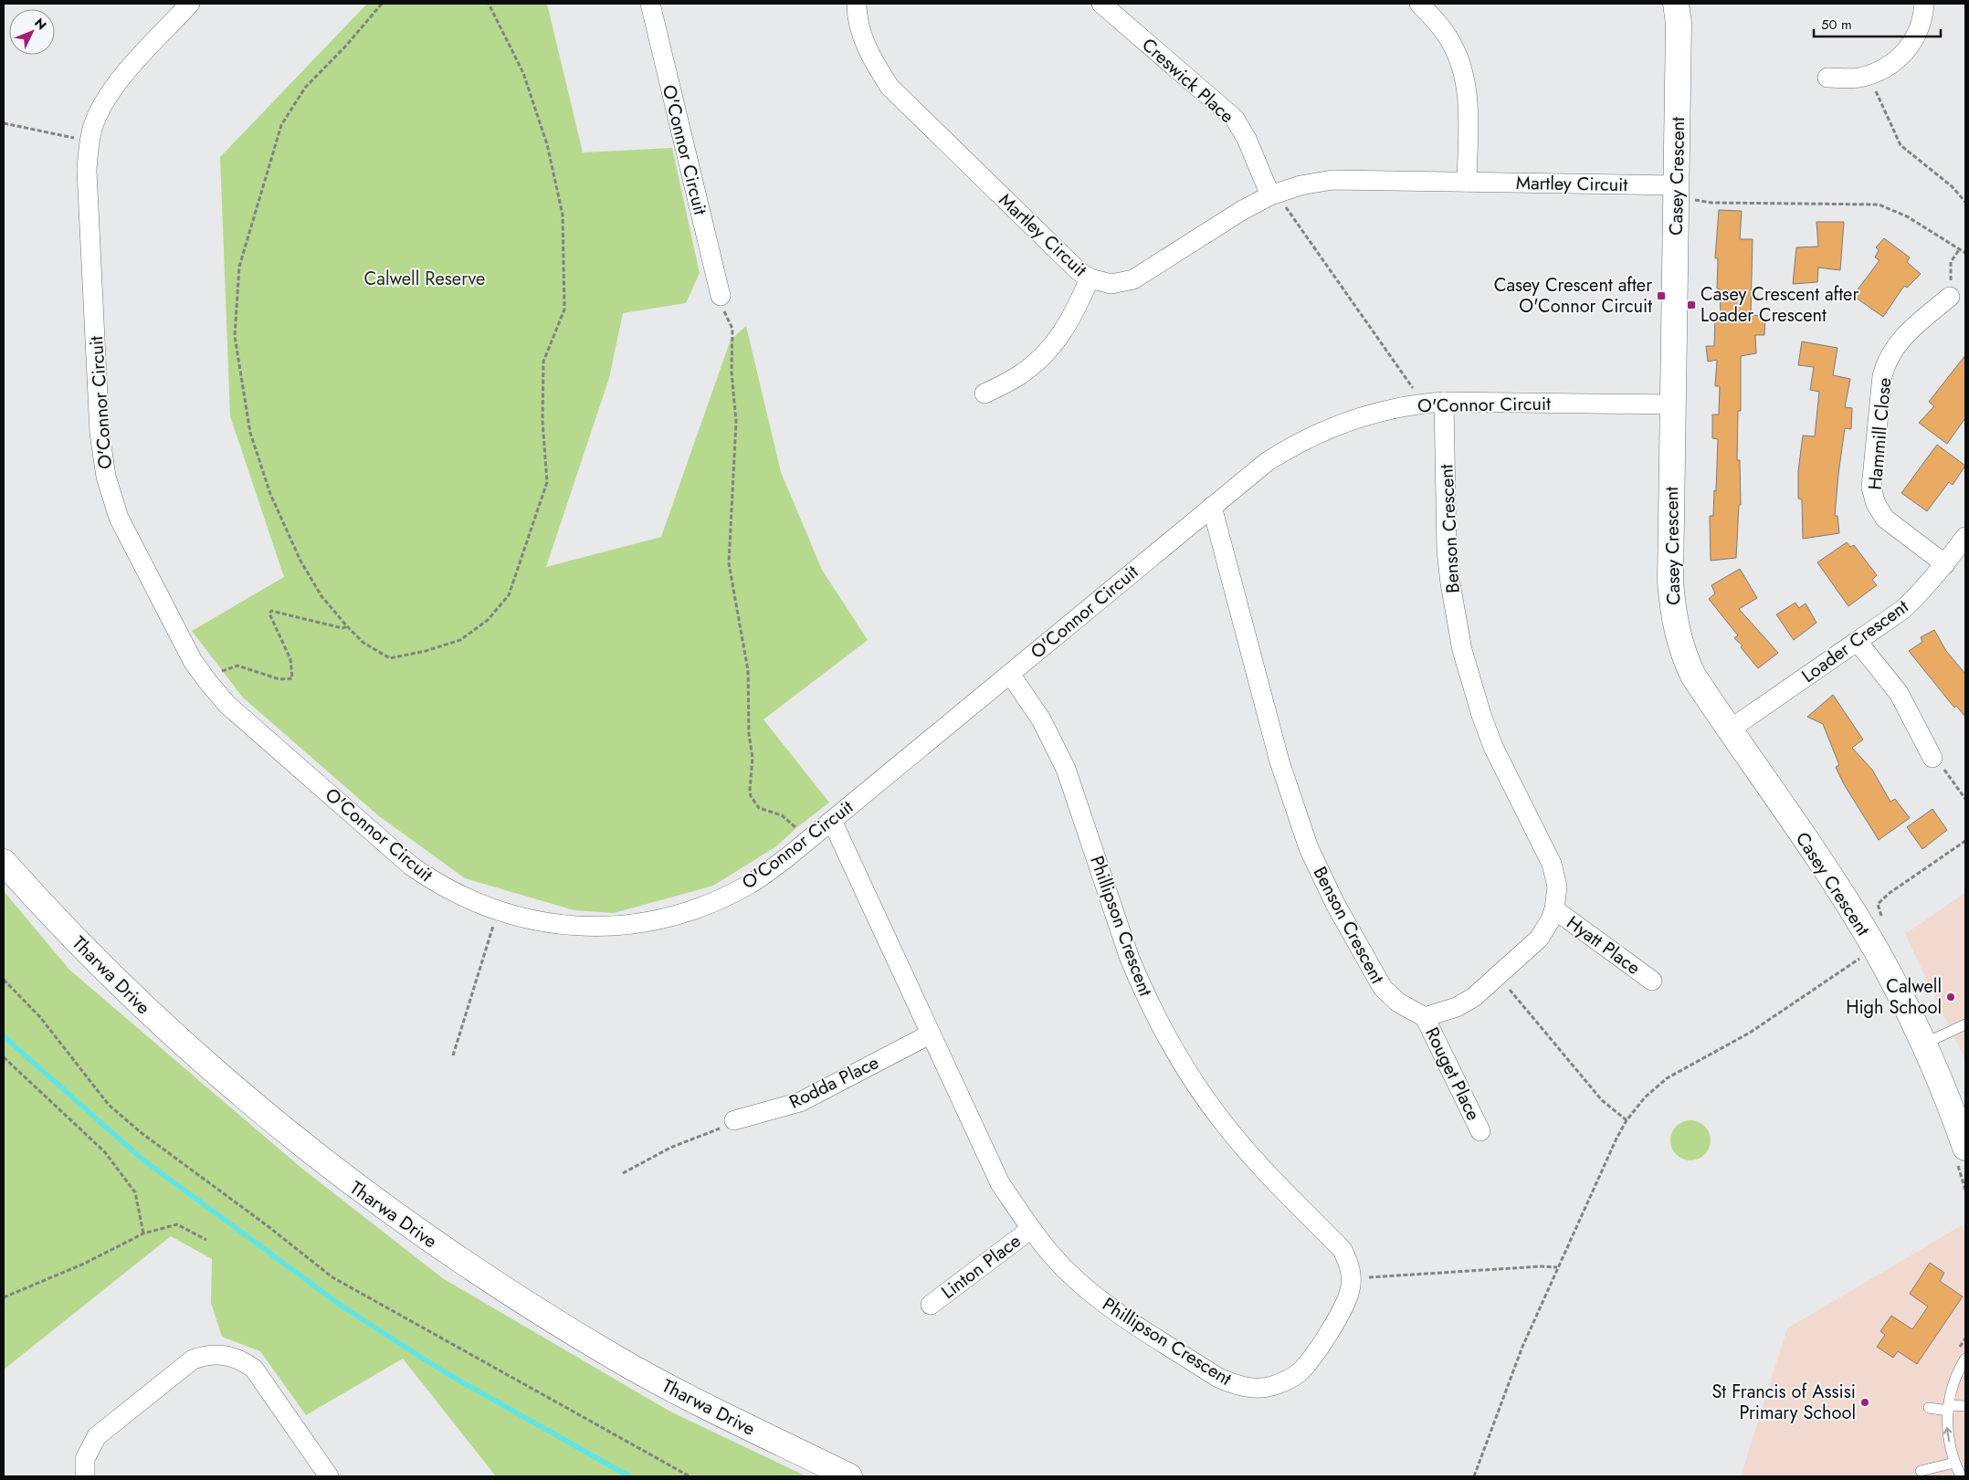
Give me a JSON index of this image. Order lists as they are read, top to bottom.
{
  "streets": {
    "street": [
      "Creswick Place",
      "O'Connor Circuit",
      "Casey Crescent",
      "Martley Circuit",
      "Hammill Close",
      "Benson Crescent",
      "Loader Crescent",
      "Phillipson Crescent",
      "Hyatt Place",
      "Tharwa Drive",
      "Rouget Place",
      "Rodda Place",
      "Linton Place"
    ]
  },
  "crossings": [
    ["Creswick Place", "Martley Circuit"],
    ["O'Connor Circuit", "Casey Crescent"],
    ["O'Connor Circuit", "Benson Crescent"],
    ["O'Connor Circuit", "Phillipson Crescent"],
    ["Casey Crescent", "Martley Circuit"],
    ["Casey Crescent", "Loader Crescent"],
    ["Hammill Close", "Loader Crescent"],
    ["Benson Crescent", "Hyatt Place"],
    ["Benson Crescent", "Rouget Place"],
    ["Phillipson Crescent", "Rodda Place"],
    ["Phillipson Crescent", "Linton Place"]
  ],
  "parks": ["Calwell Reserve"],
  "places": {
    "transit": ["Casey Crescent after O'Connor Circuit", "Casey Crescent after Loader Crescent"],
    "other": ["Calwell High School", "St Francis of Assisi Primary School"]
  },
  "scale_bar": "50 m",
  "north": "top right"
}
